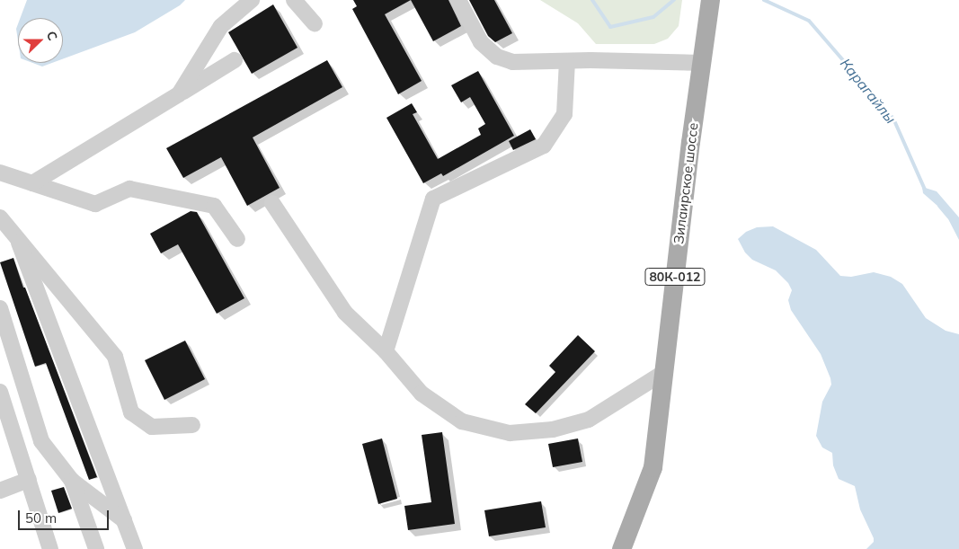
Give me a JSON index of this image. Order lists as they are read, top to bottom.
{
  "streets": {
    "main road": ["Зилаирское шоссе", "80К-012"]
  },
  "water": ["Карагайлы"],
  "scale_bar": "50 m",
  "north": "right"
}
